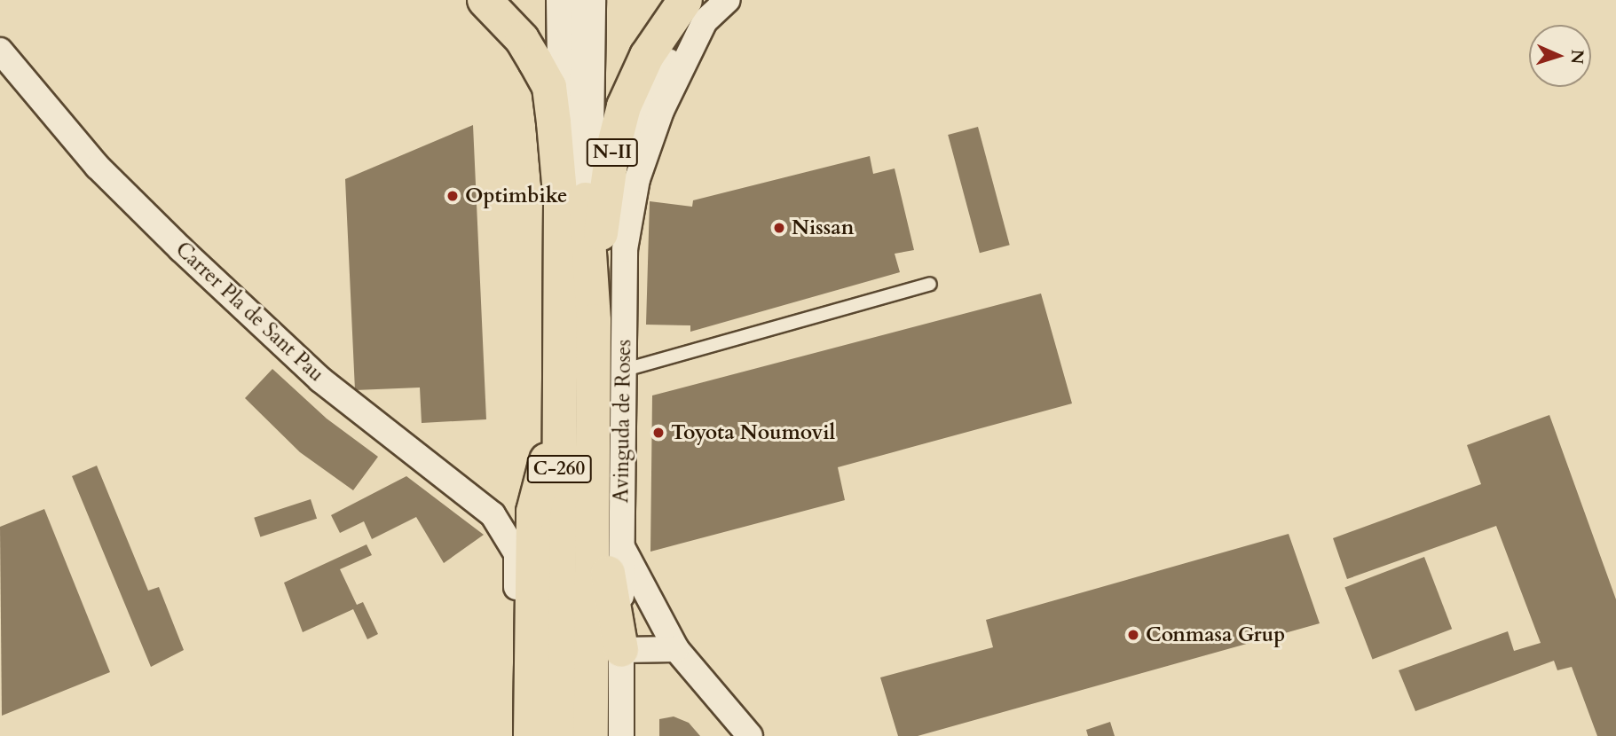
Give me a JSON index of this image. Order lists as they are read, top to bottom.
{
  "streets": {
    "highway": ["N-II", "C-260"],
    "street": ["Carrer Pla de Sant Pau", "Avinguda de Roses"]
  },
  "crossings": [
    ["N-II", "Avinguda de Roses"],
    ["N-II", "C-260"]
  ],
  "places": [
    "Optimbike",
    "Nissan",
    "Toyota Noumovil",
    "Conmasa Grup"
  ],
  "north": "right"
}
